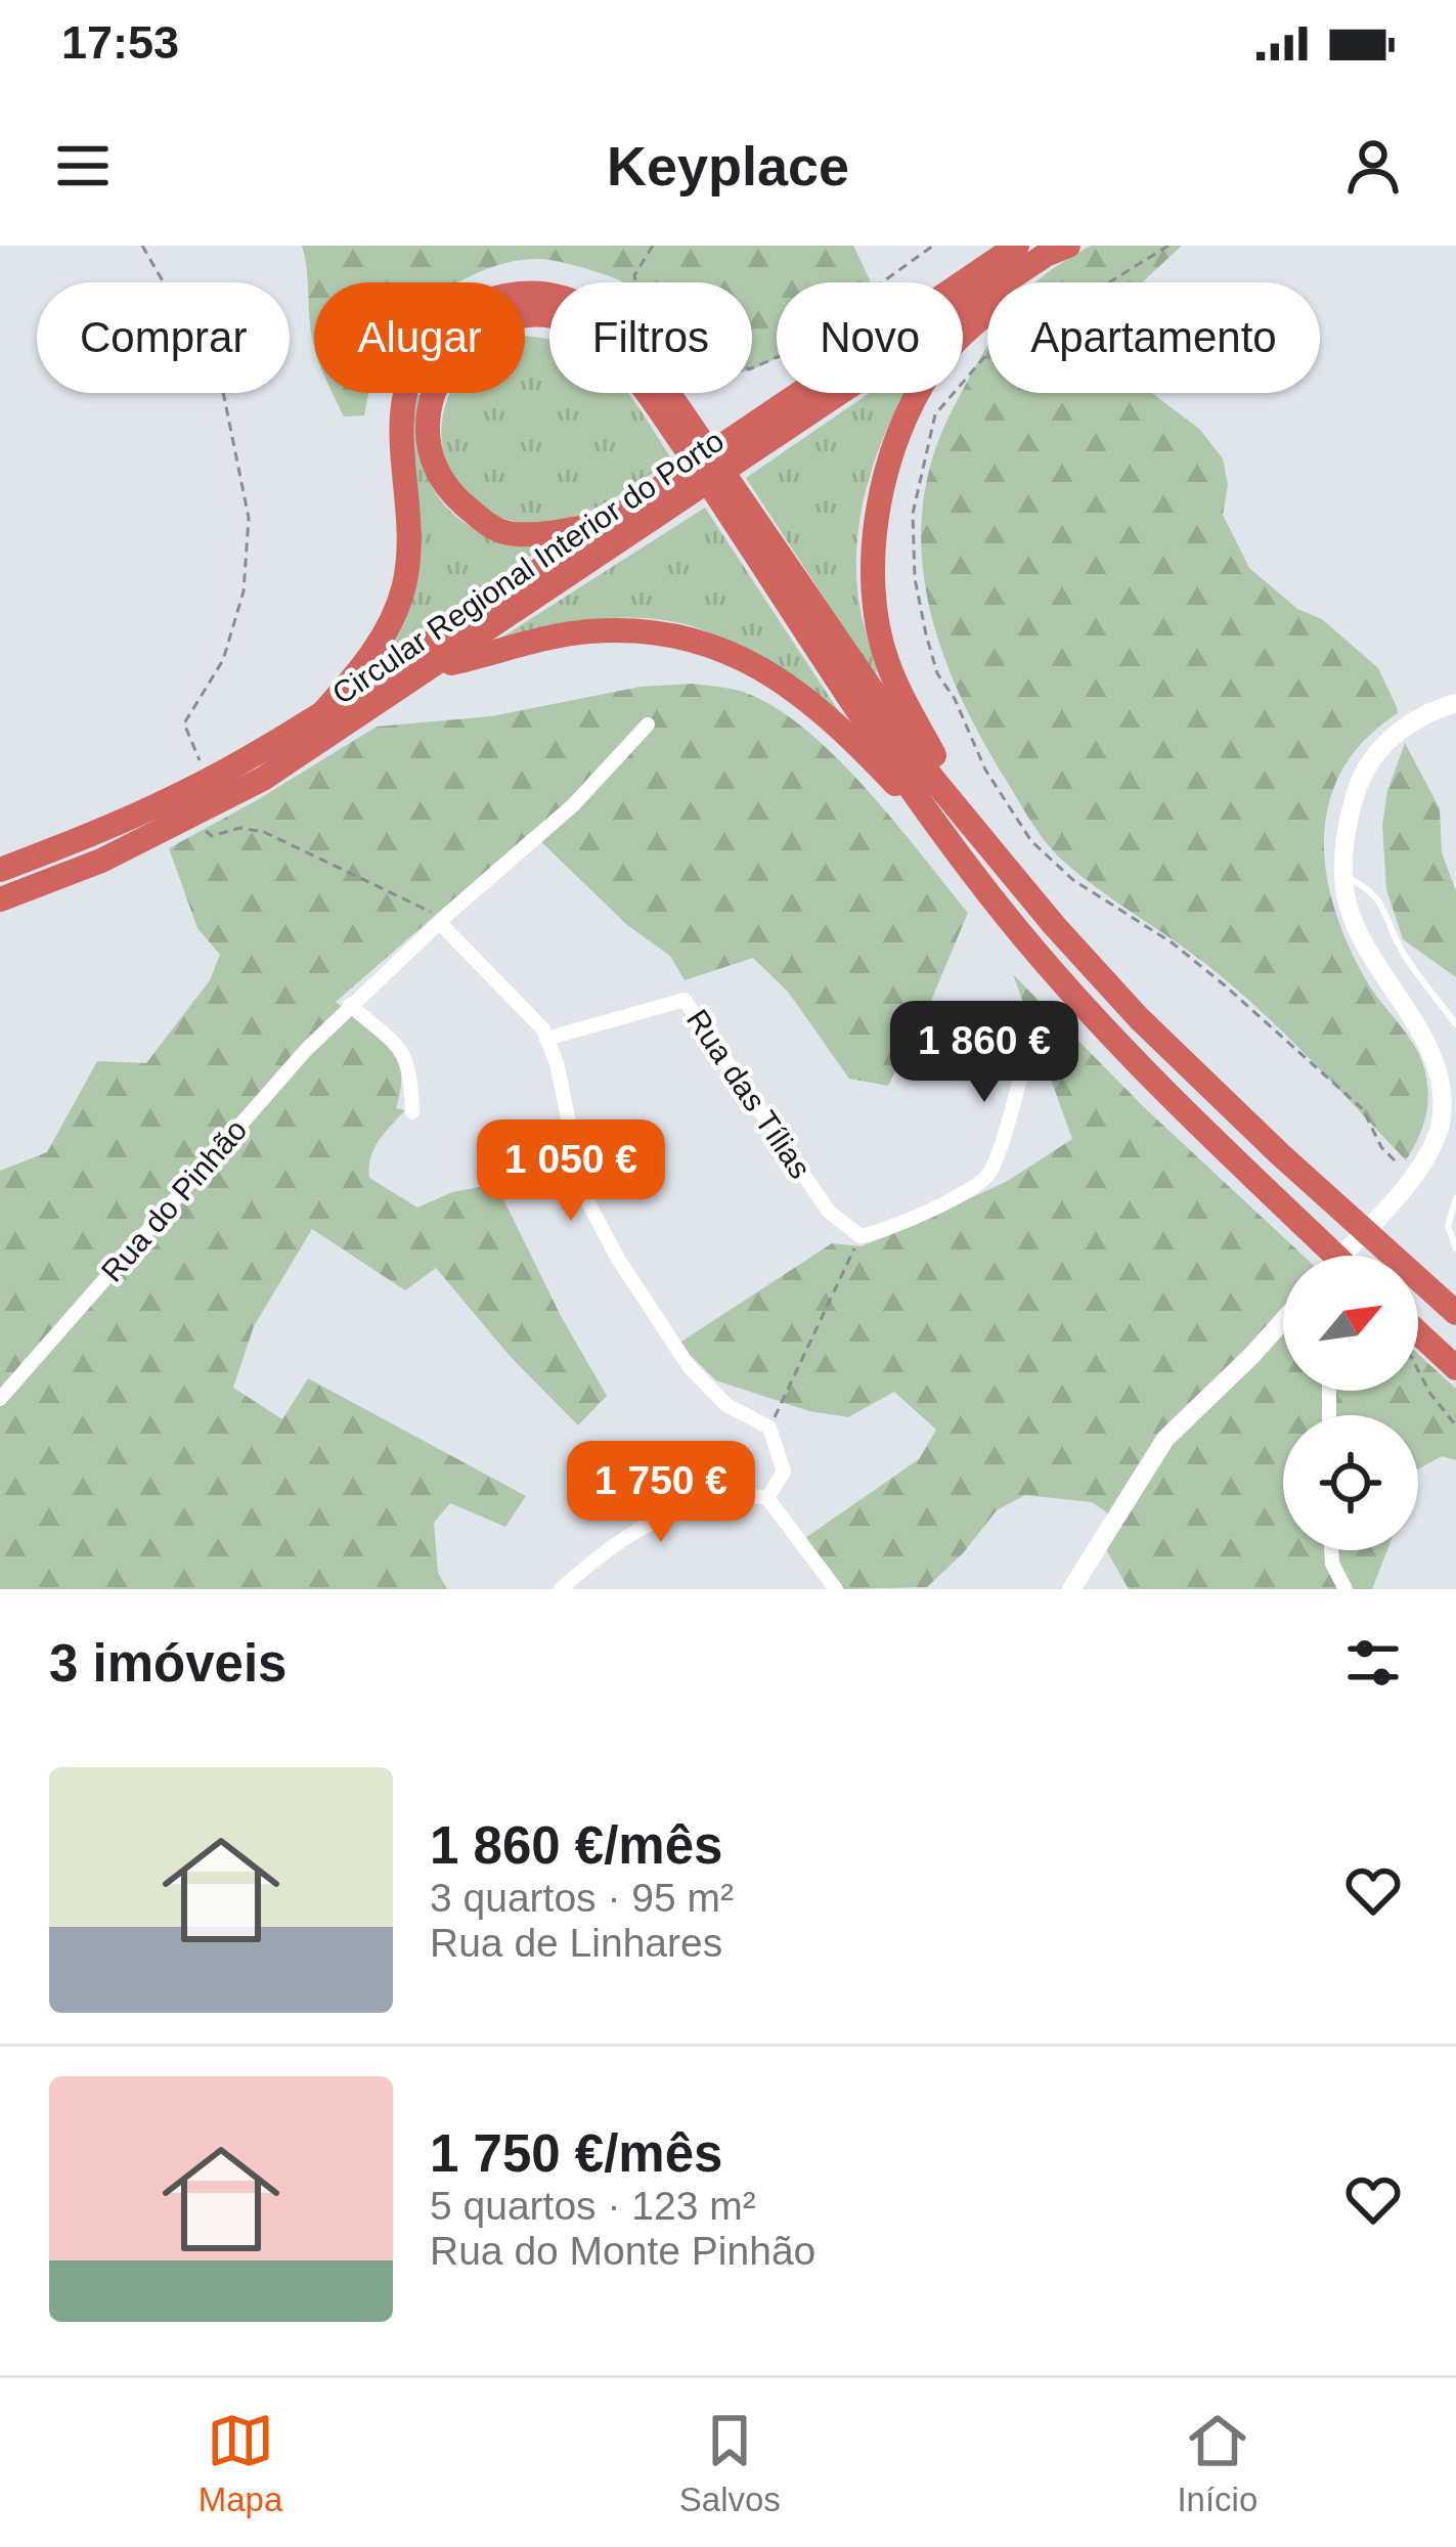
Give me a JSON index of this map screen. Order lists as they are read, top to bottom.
{
  "streets": {
    "highway": ["Circular Regional Interior do Porto"],
    "street": ["Rua das Tílias", "Rua do Pinhão"]
  },
  "north": "top right",
  "page": {
    "status": "17:53",
    "header": "Keyplace",
    "chip": [
      "Comprar",
      "Alugar",
      "Filtros",
      "Novo",
      "Apartamento"
    ],
    "price": ["1 860 €", "1 050 €", "1 750 €"],
    "heading": "3 imóveis",
    "list": [
      {
        "name": "1 860 €/mês",
        "note": "3 quartos · 95 m² · Rua de Linhares"
      },
      {
        "name": "1 750 €/mês",
        "note": "5 quartos · 123 m² · Rua do Monte Pinhão"
      }
    ],
    "tabs": ["Mapa", "Salvos", "Início"]
  }
}
